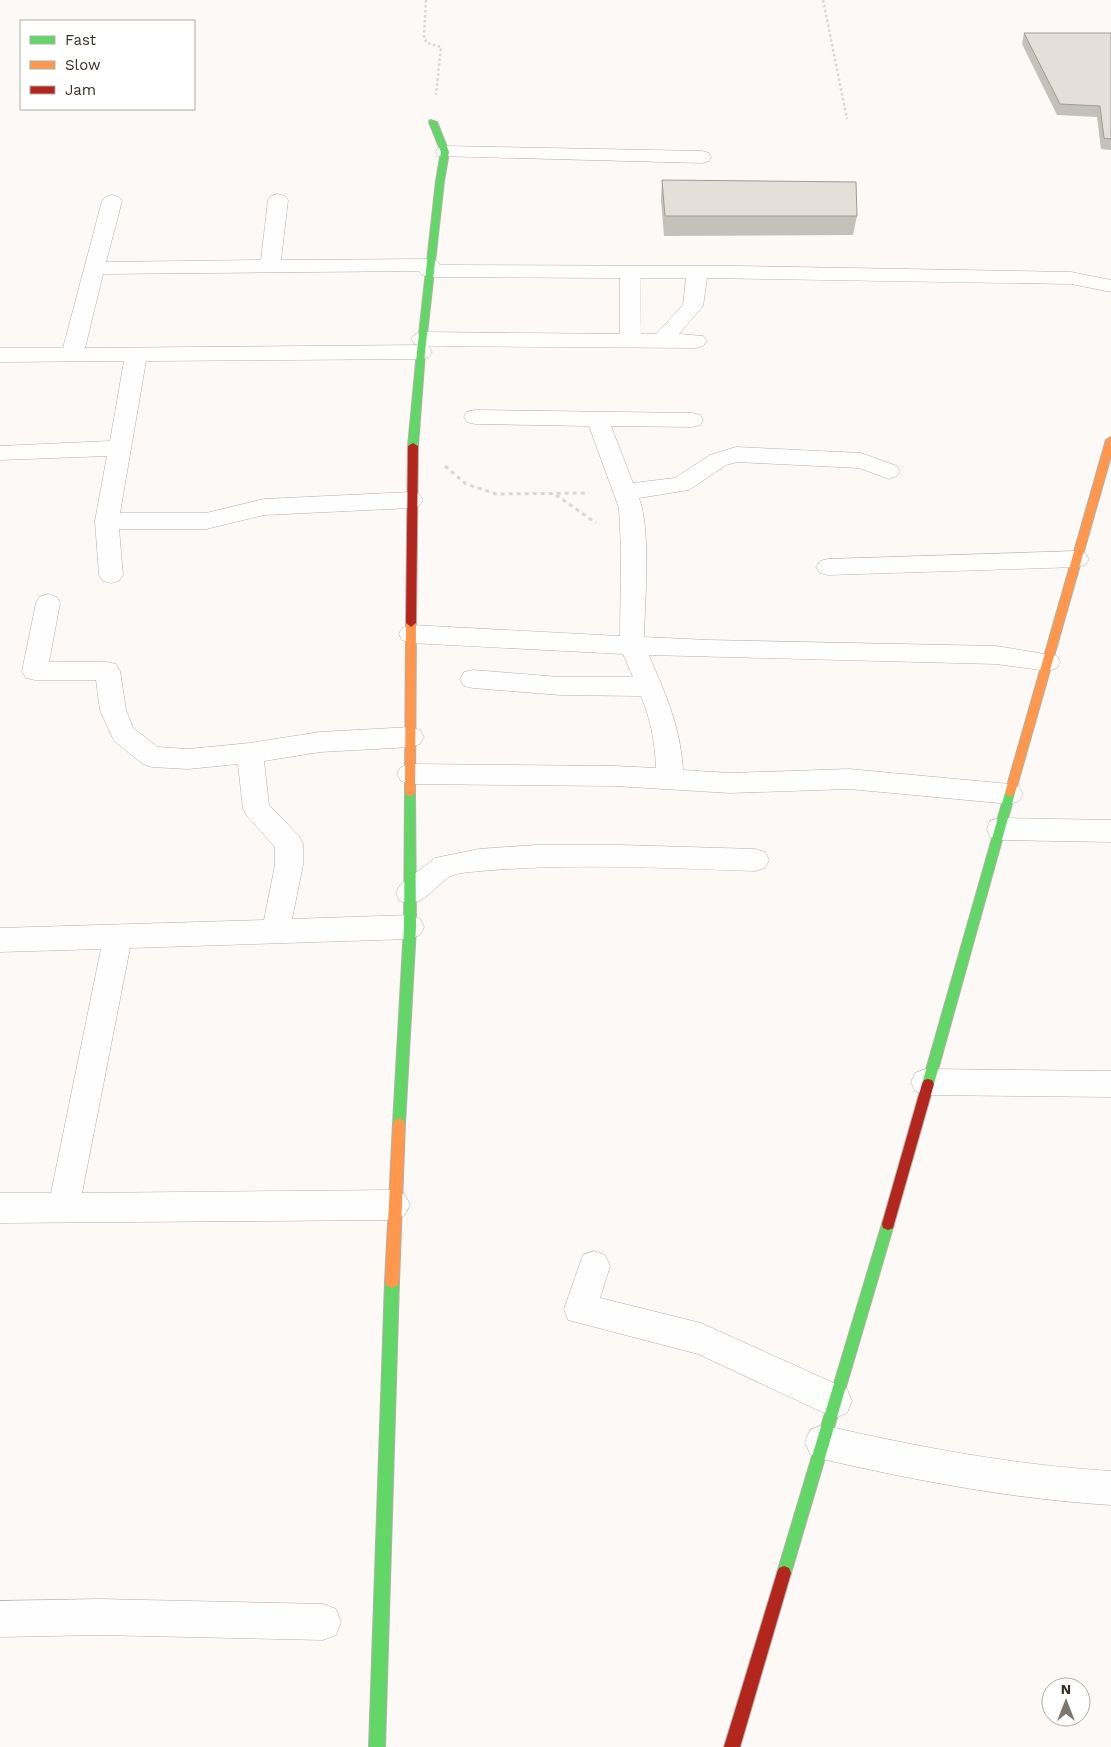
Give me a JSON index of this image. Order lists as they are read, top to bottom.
{
  "legend": ["Fast", "Slow", "Jam"],
  "north": "top"
}
